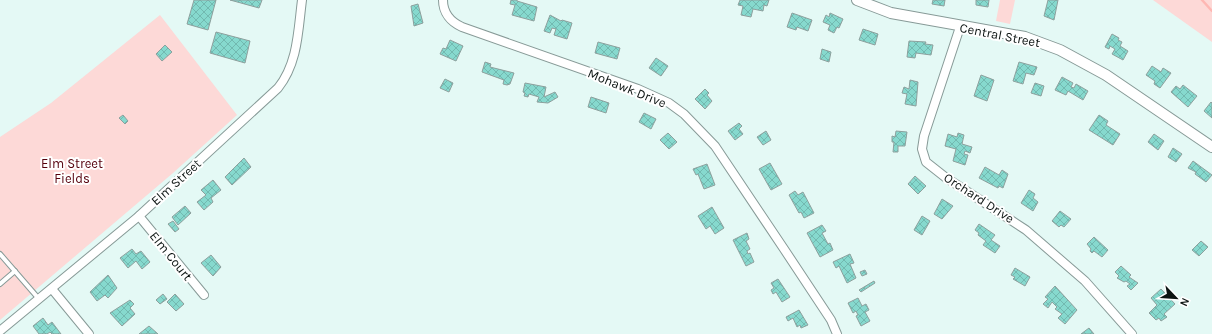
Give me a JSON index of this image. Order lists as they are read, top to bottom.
{
  "streets": {
    "street": [
      "Central Street",
      "Mohawk Drive",
      "Elm Street",
      "Orchard Drive",
      "Elm Court"
    ]
  },
  "crossings": [
    ["Central Street", "Orchard Drive"],
    ["Elm Street", "Elm Court"]
  ],
  "parks": ["Elm Street Fields"],
  "north": "bottom right"
}
